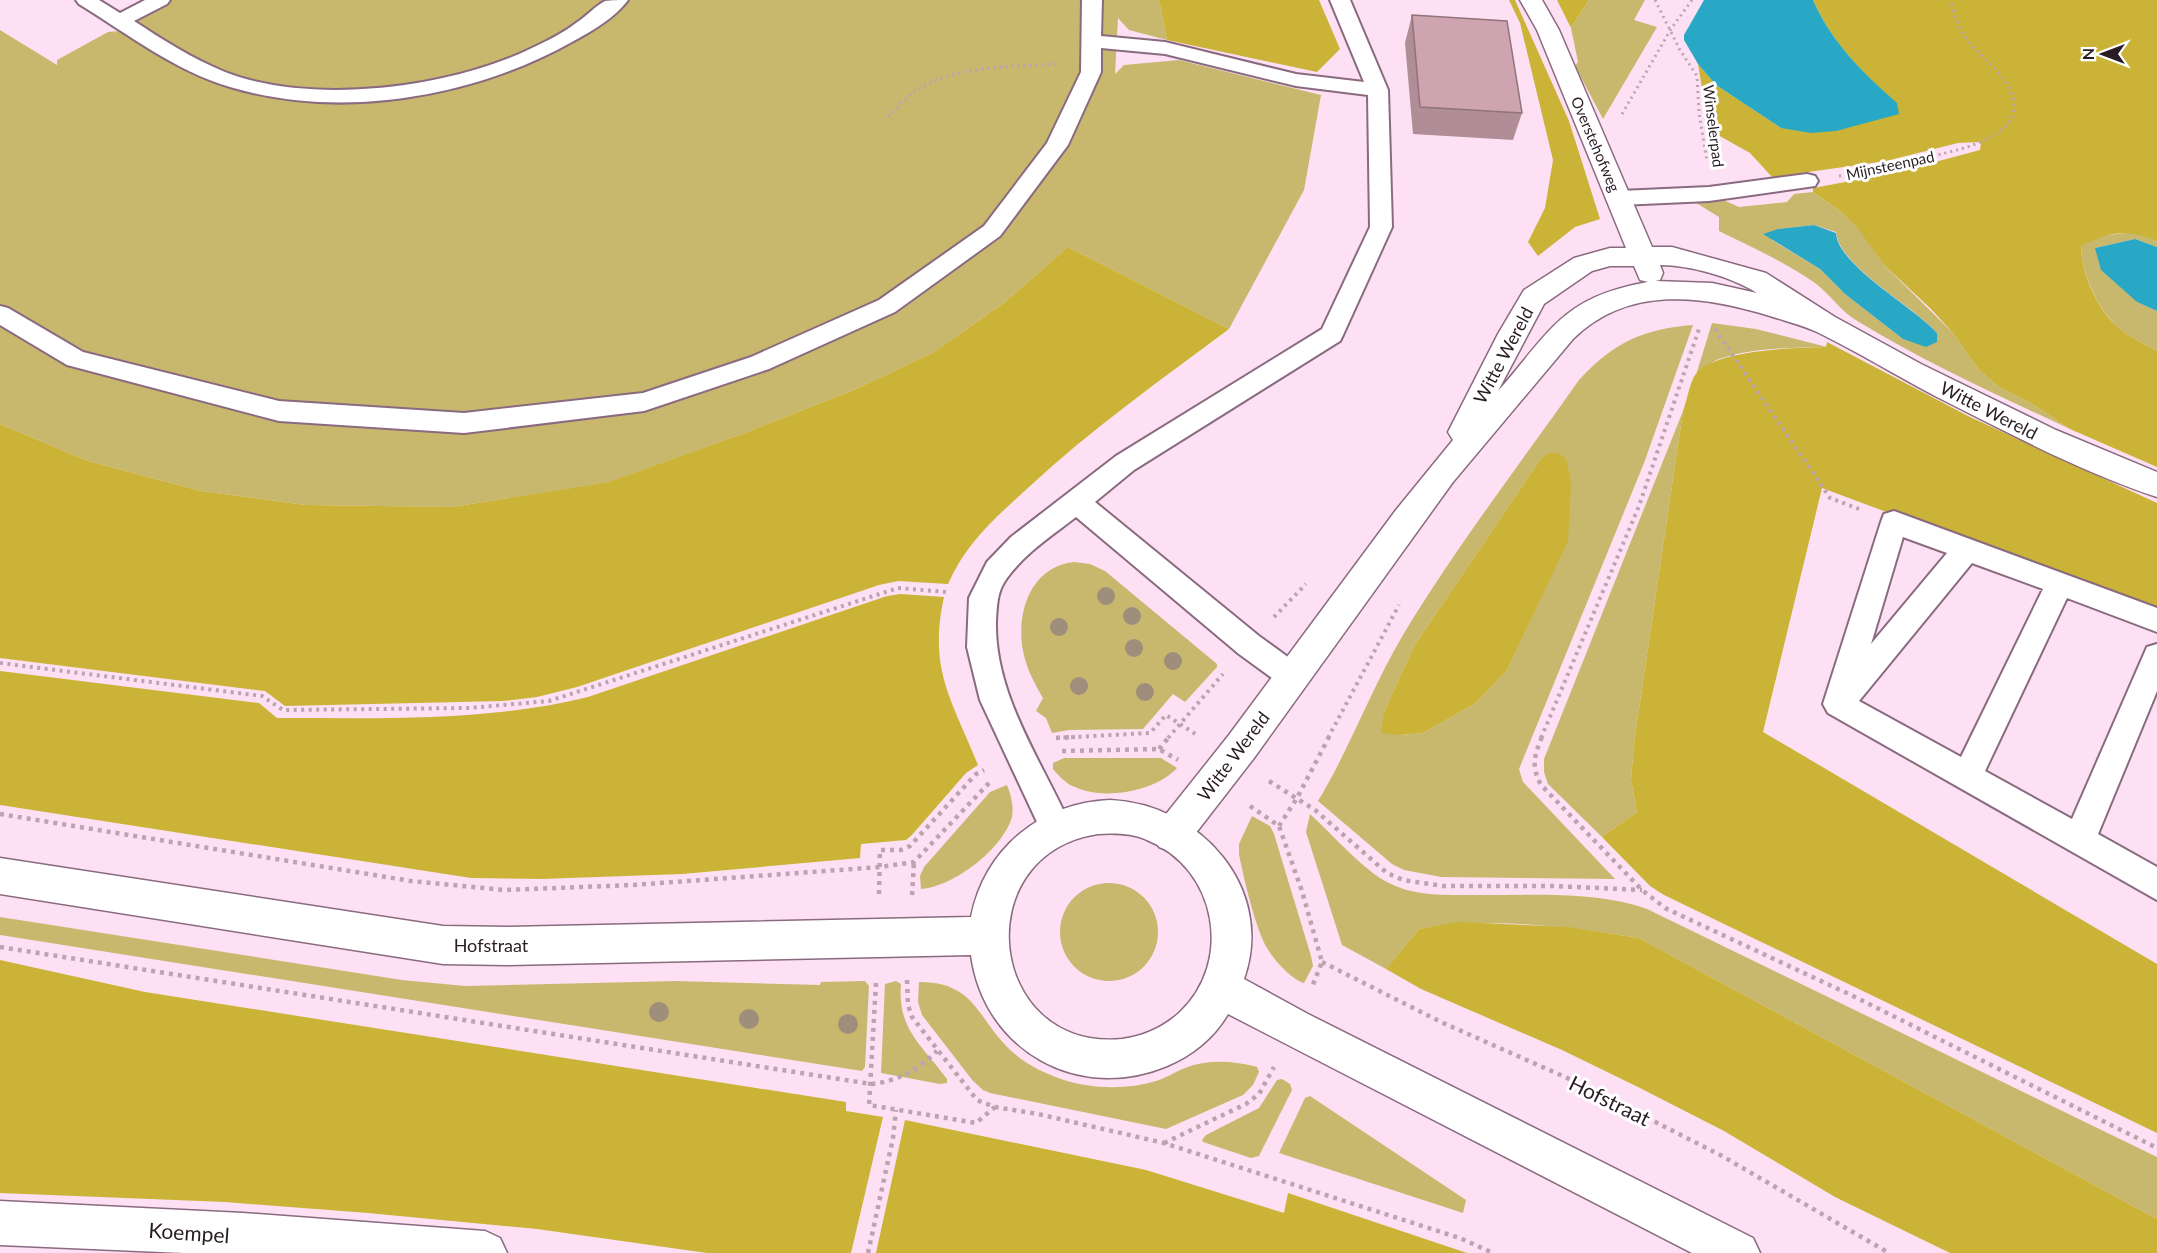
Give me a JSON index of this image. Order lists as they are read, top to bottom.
{
  "streets": {
    "street": [
      "Overstehofweg",
      "Witte Wereld",
      "Hofstraat",
      "Koempel"
    ],
    "path": ["Winselerpad", "Mijnsteenpad"]
  },
  "crossings": [
    ["Overstehofweg", "Witte Wereld"]
  ],
  "north": "left"
}
